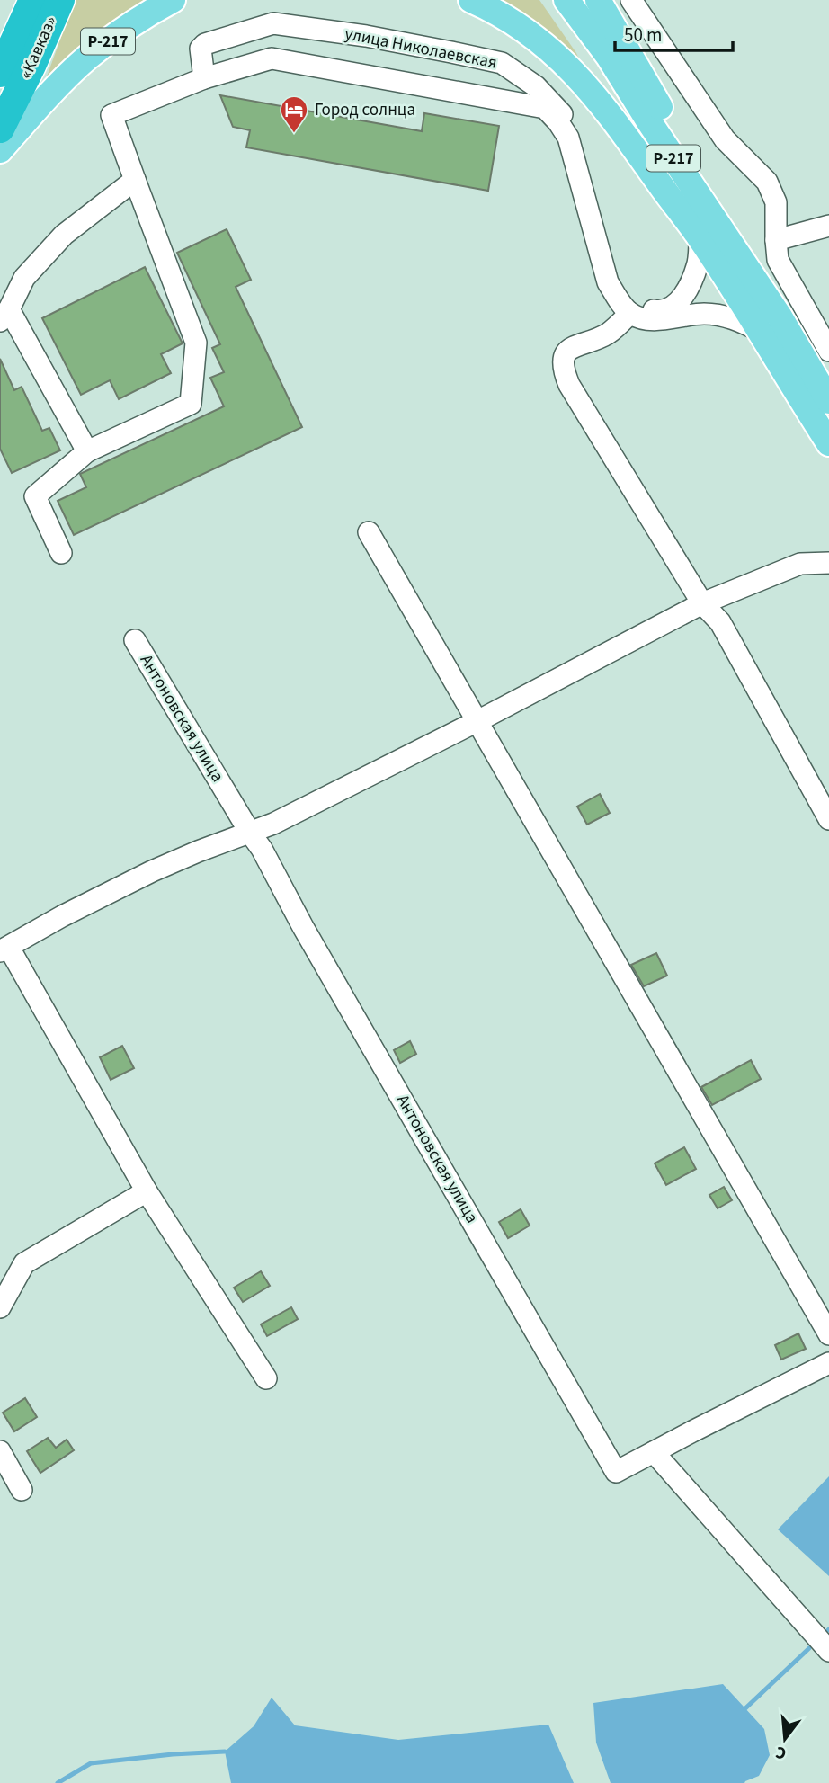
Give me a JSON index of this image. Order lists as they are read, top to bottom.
{
  "streets": {
    "highway": ["«Кавказ»"],
    "main road": ["Р-217"],
    "street": ["улица Николаевская", "Антоновская улица"]
  },
  "crossings": [
    ["Р-217", "улица Николаевская"]
  ],
  "places": {
    "hotel": ["Город солнца"]
  },
  "scale_bar": "50 m",
  "north": "bottom"
}
